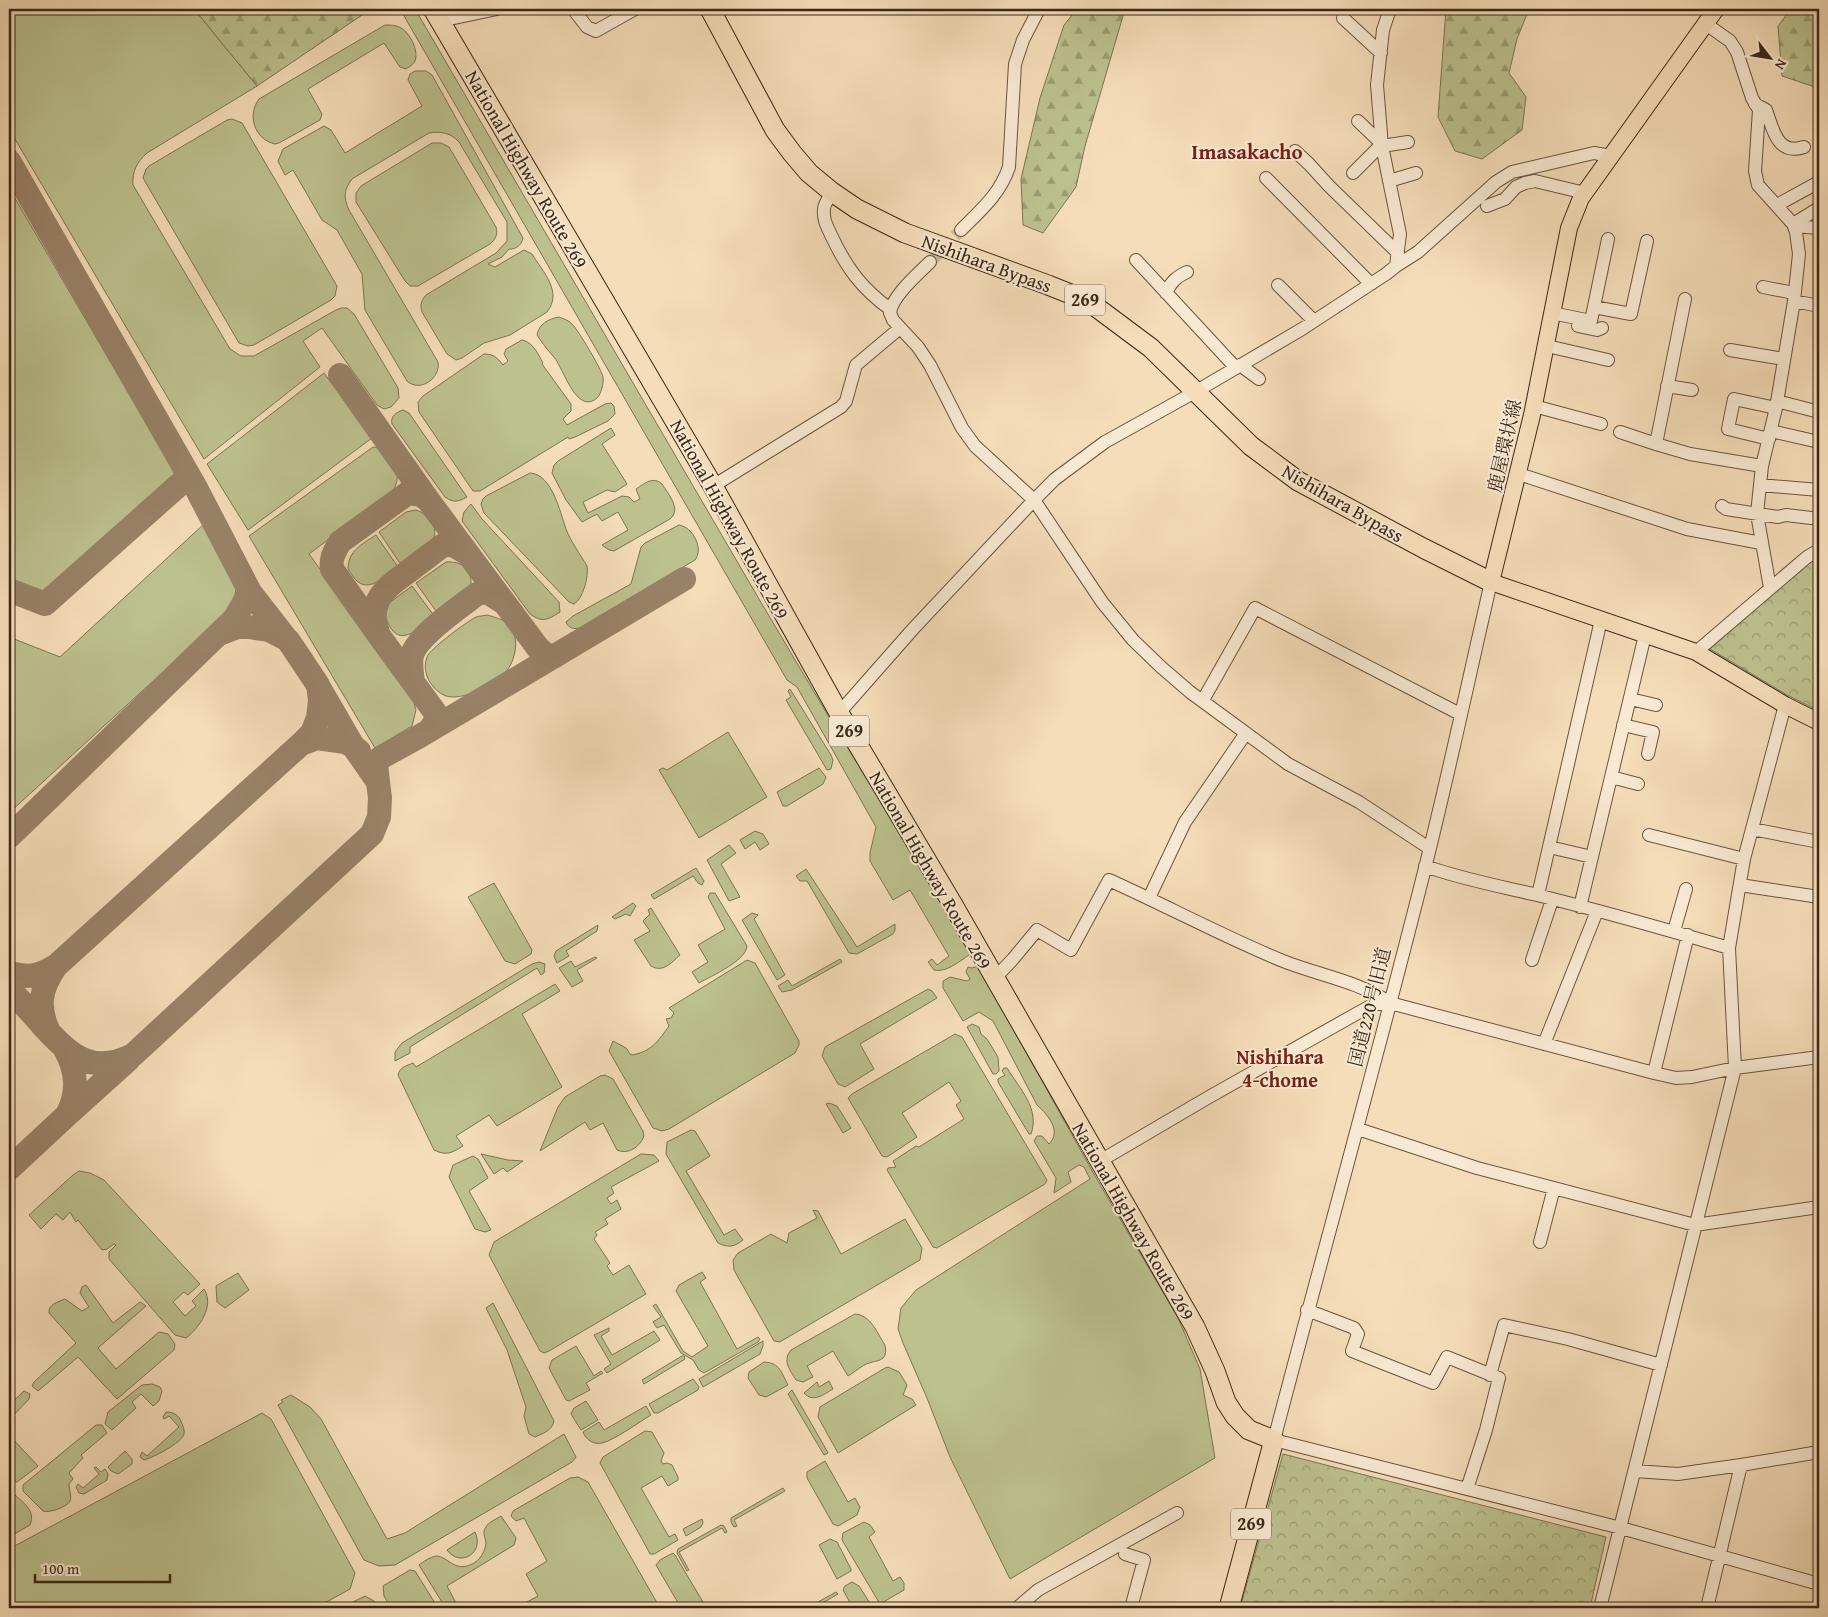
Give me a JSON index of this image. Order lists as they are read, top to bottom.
{
  "streets": {
    "highway": ["National Highway Route 269", "Nishihara Bypass", "269"],
    "main road": ["鹿屋環状線"],
    "street": ["国道220号旧道"]
  },
  "crossings": [
    ["National Highway Route 269", "269"],
    ["National Highway Route 269", "国道220号旧道"],
    ["Nishihara Bypass", "鹿屋環状線"],
    ["Nishihara Bypass", "国道220号旧道"],
    ["269", "国道220号旧道"],
    ["鹿屋環状線", "国道220号旧道"]
  ],
  "districts": ["Imasakacho", "Nishihara 4-chome"],
  "scale_bar": "100 m",
  "north": "bottom right"
}
